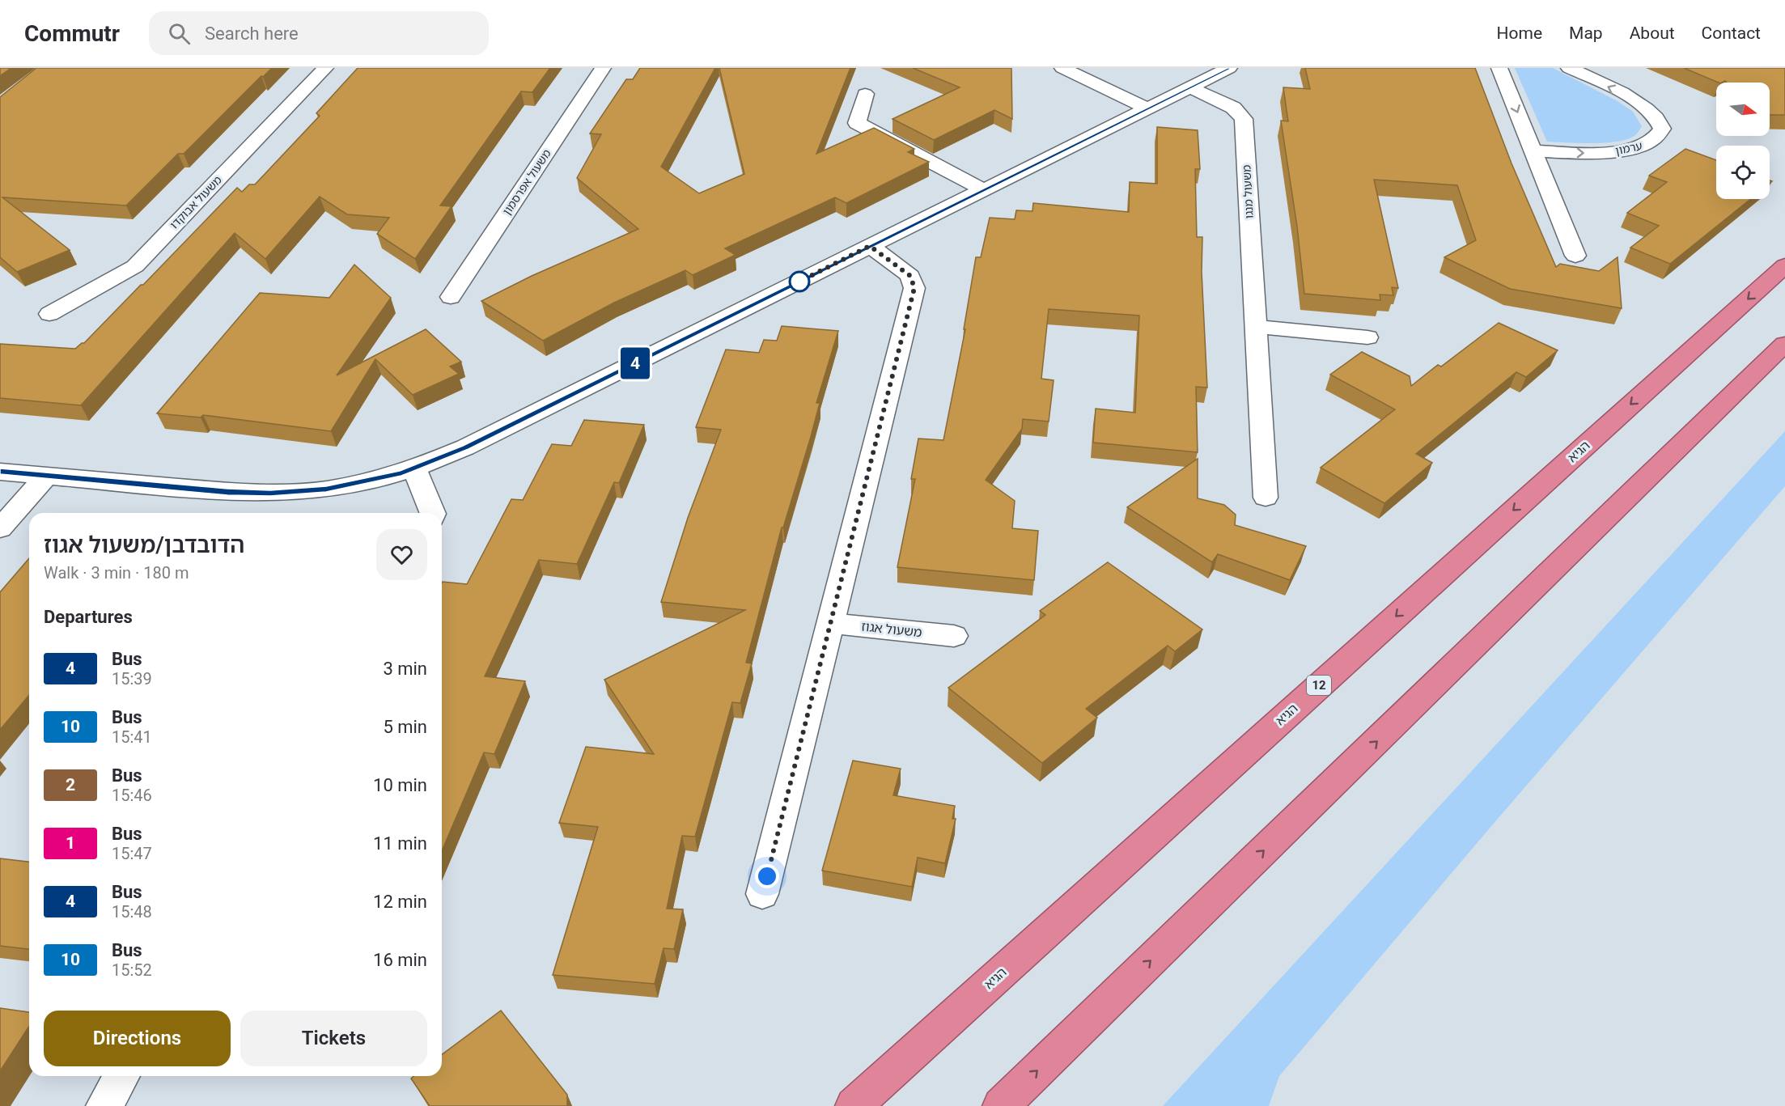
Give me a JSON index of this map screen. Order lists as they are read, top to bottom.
{
  "streets": {
    "highway": ["הגיא", "12"],
    "street": [
      "ערמון",
      "משעול אפרסמון",
      "משעול מנגו",
      "משעול אבוקדו",
      "משעול אגוז"
    ]
  },
  "lines": ["bus line 4"],
  "north": "right",
  "page": {
    "header": "Commutr",
    "search": "Search here",
    "nav": [
      "Home",
      "Map",
      "About",
      "Contact"
    ],
    "on_map": "4",
    "heading": [
      ["הדובדבן/משעול אגוז", "Walk · 3 min · 180 m"],
      "Departures"
    ],
    "list": [
      {
        "mark": "4",
        "name": "Bus",
        "note": "15:39",
        "value": "3 min"
      },
      {
        "mark": "10",
        "name": "Bus",
        "note": "15:41",
        "value": "5 min"
      },
      {
        "mark": "2",
        "name": "Bus",
        "note": "15:46",
        "value": "10 min"
      },
      {
        "mark": "1",
        "name": "Bus",
        "note": "15:47",
        "value": "11 min"
      },
      {
        "mark": "4",
        "name": "Bus",
        "note": "15:48",
        "value": "12 min"
      },
      {
        "mark": "10",
        "name": "Bus",
        "note": "15:52",
        "value": "16 min"
      }
    ],
    "buttons": ["Directions", "Tickets"]
  }
}
